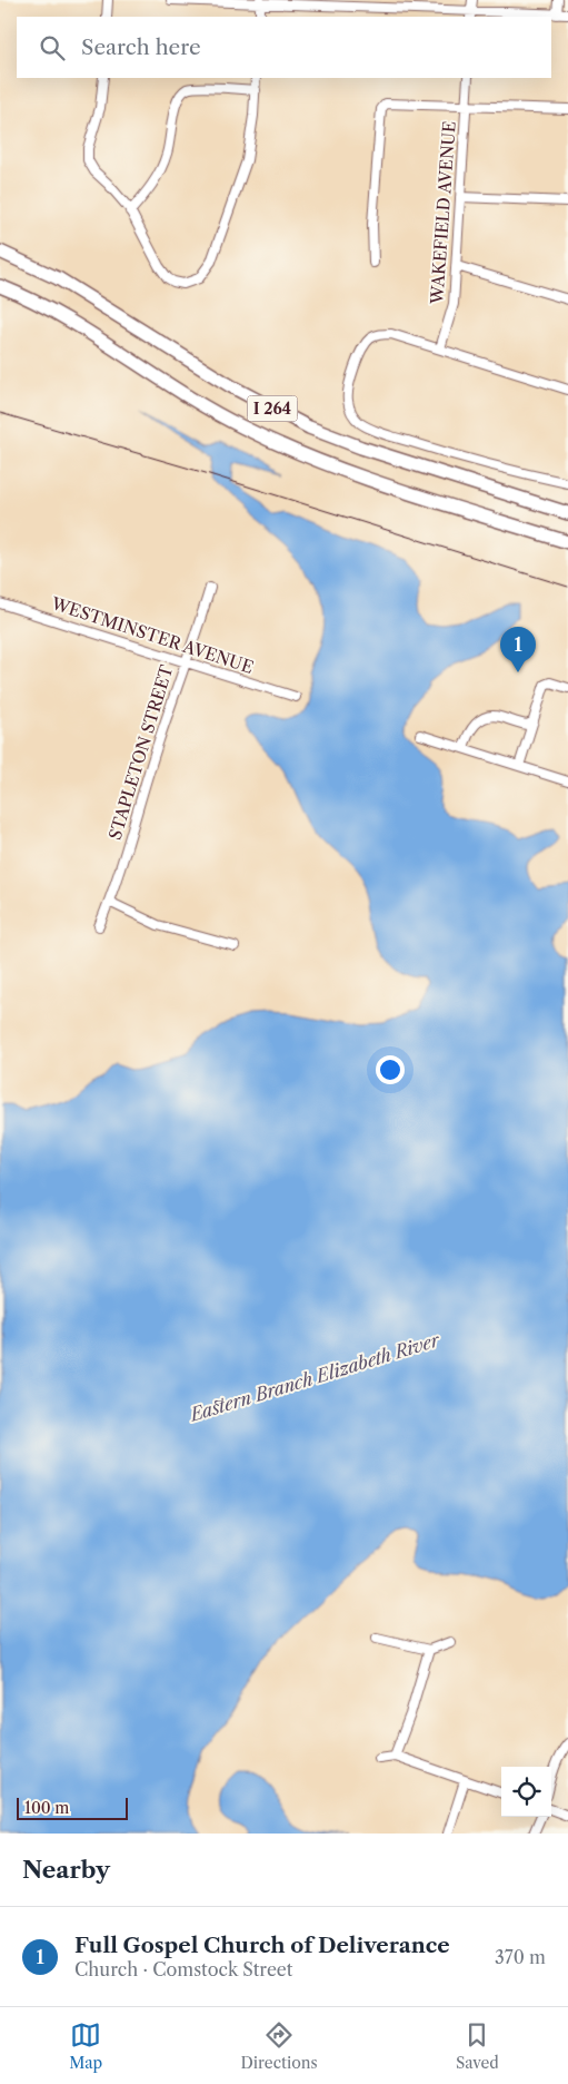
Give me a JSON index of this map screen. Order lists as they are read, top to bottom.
{
  "streets": {
    "highway": ["I 264"],
    "street": ["WAKEFIELD AVENUE", "WESTMINSTER AVENUE", "STAPLETON STREET"]
  },
  "crossings": [
    ["WESTMINSTER AVENUE", "STAPLETON STREET"]
  ],
  "water": ["Eastern Branch Elizabeth River"],
  "scale_bar": "100 m",
  "page": {
    "search": "Search here",
    "pins": "1",
    "scale": "100 m",
    "heading": "Nearby",
    "list": [
      {
        "mark": "1",
        "name": "Full Gospel Church of Deliverance",
        "note": "Church · Comstock Street",
        "value": "370 m"
      }
    ],
    "nav": ["Map", "Directions", "Saved"]
  }
}
